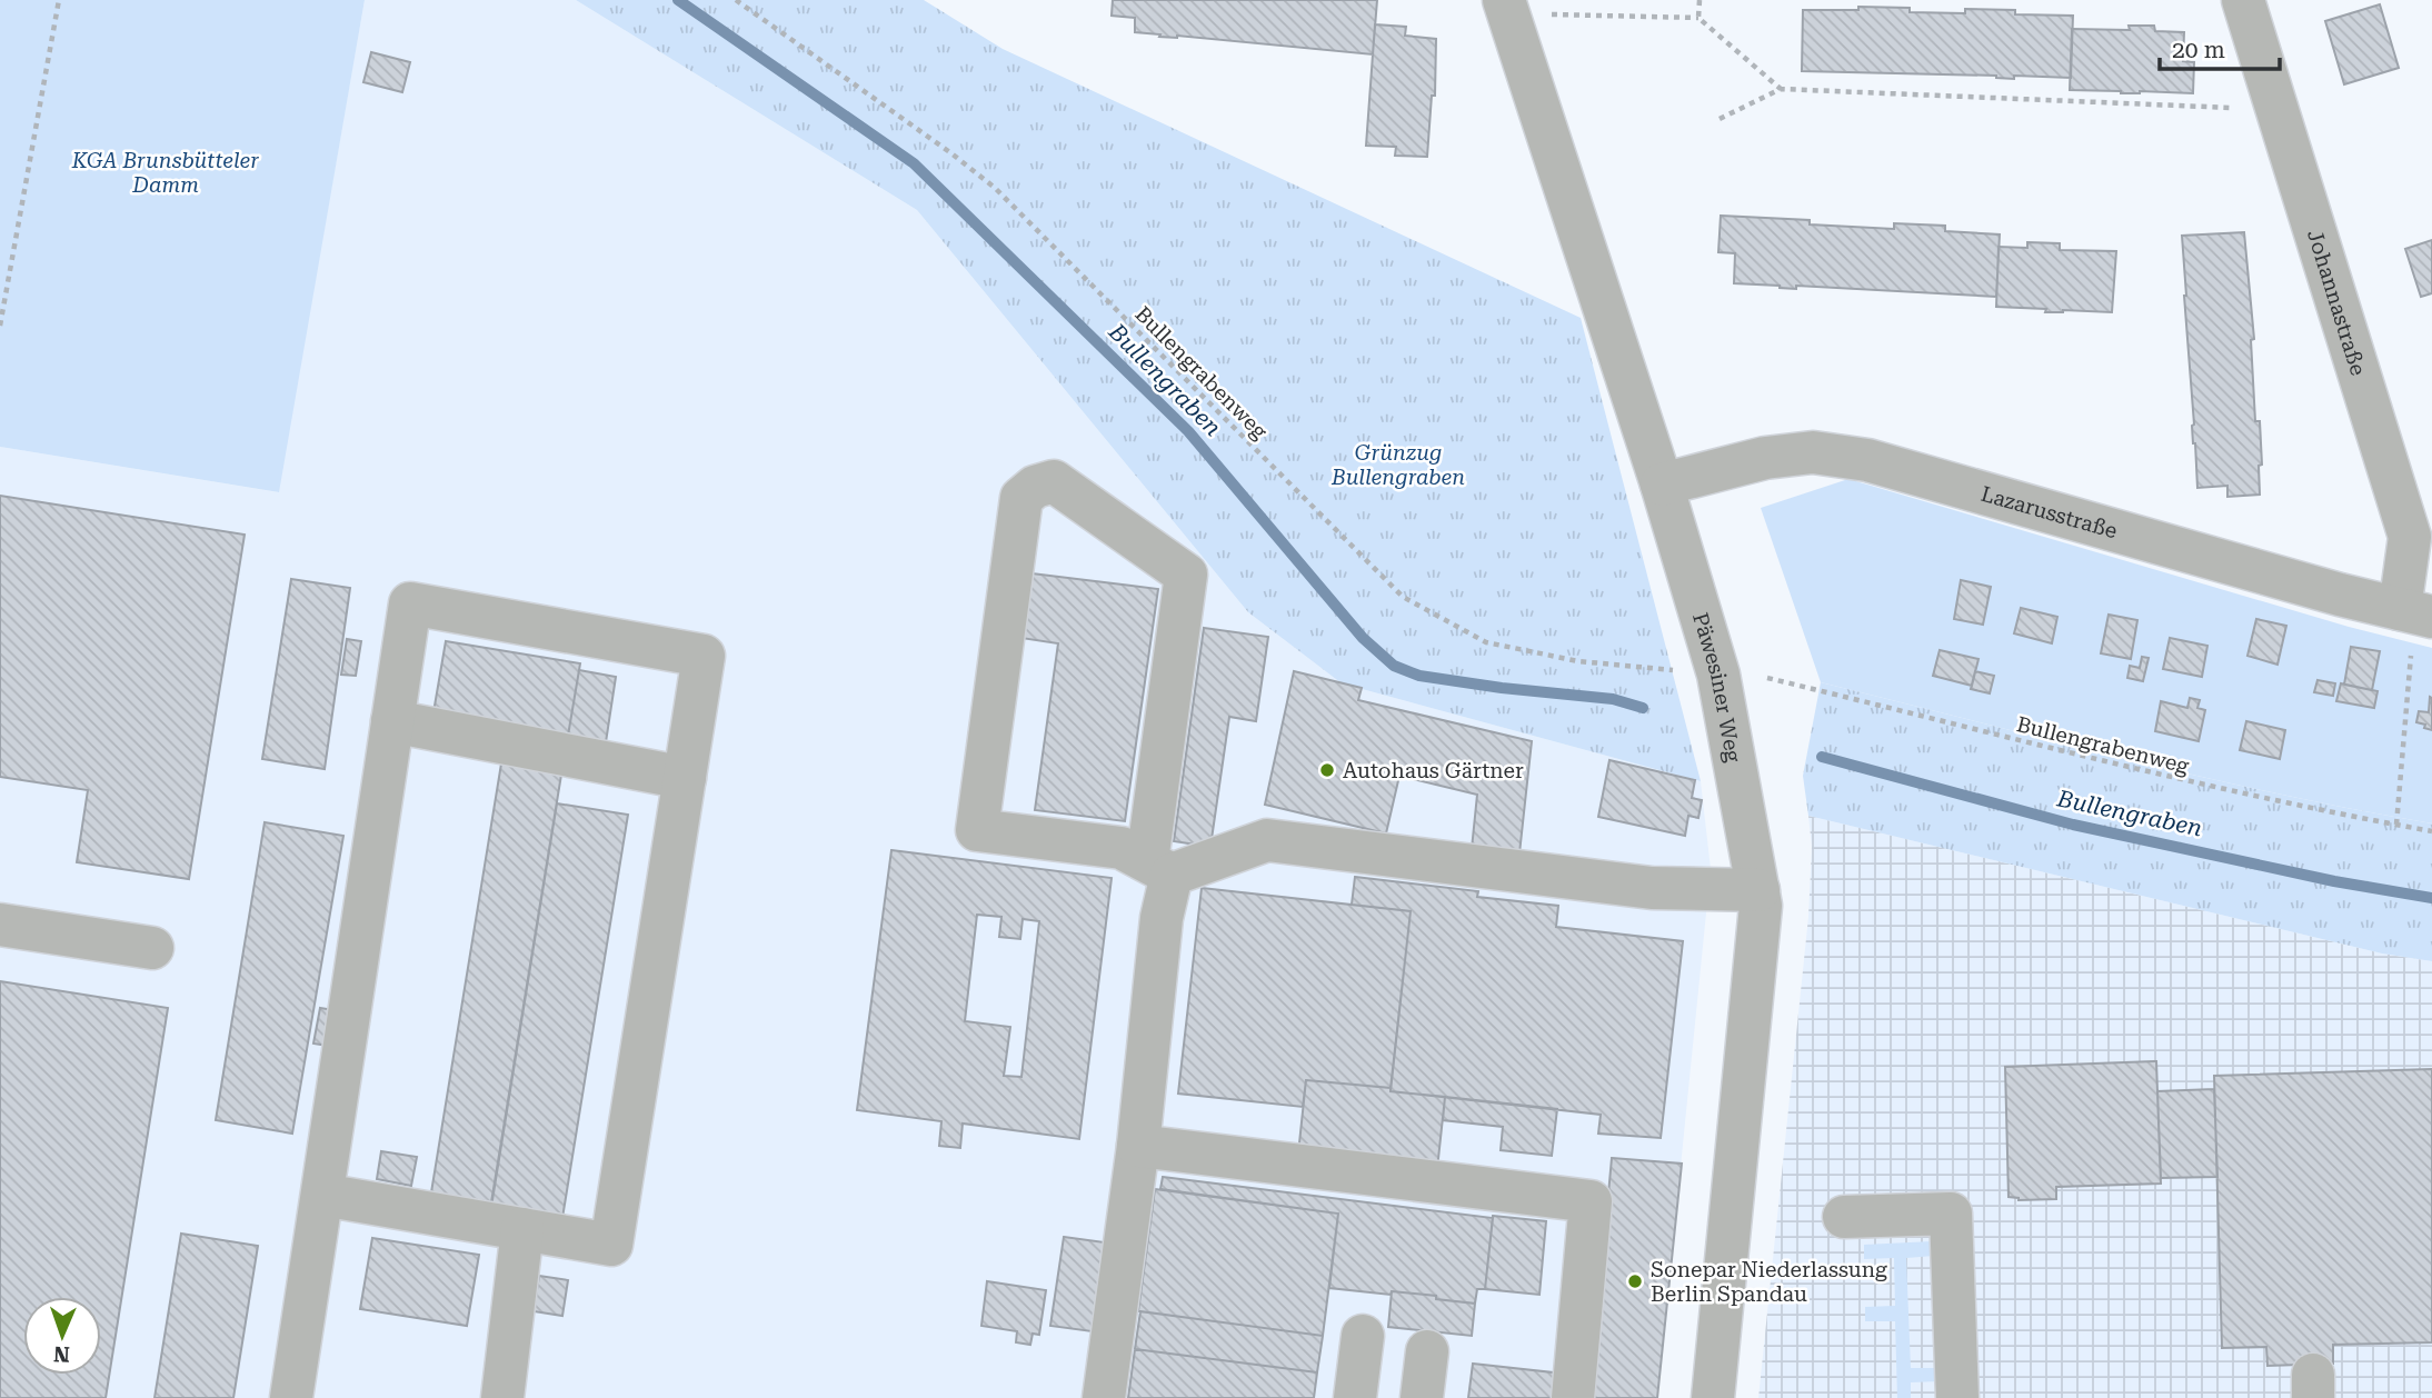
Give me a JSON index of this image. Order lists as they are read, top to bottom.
{
  "streets": {
    "street": ["Johannastraße", "Lazarusstraße", "Päwesiner Weg"],
    "path": ["Bullengrabenweg"]
  },
  "crossings": [
    ["Johannastraße", "Lazarusstraße"],
    ["Lazarusstraße", "Päwesiner Weg"]
  ],
  "water": ["Bullengraben"],
  "parks": ["KGA Brunsbütteler Damm", "Grünzug Bullengraben"],
  "places": ["Autohaus Gärtner", "Sonepar Niederlassung Berlin Spandau"],
  "scale_bar": "20 m",
  "north": "bottom"
}
